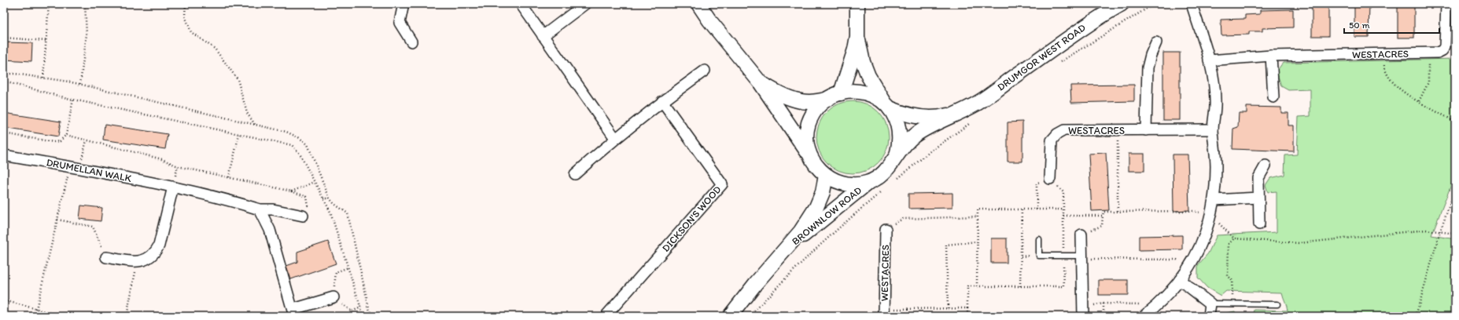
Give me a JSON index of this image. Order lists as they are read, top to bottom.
{
  "streets": {
    "main road": ["DRUMGOR WEST ROAD", "BROWNLOW ROAD"],
    "street": ["WESTACRES", "DRUMELLAN WALK", "DICKSON'S WOOD"]
  },
  "crossings": [
    ["DRUMGOR WEST ROAD", "BROWNLOW ROAD"]
  ],
  "scale_bar": "50 m"
}
